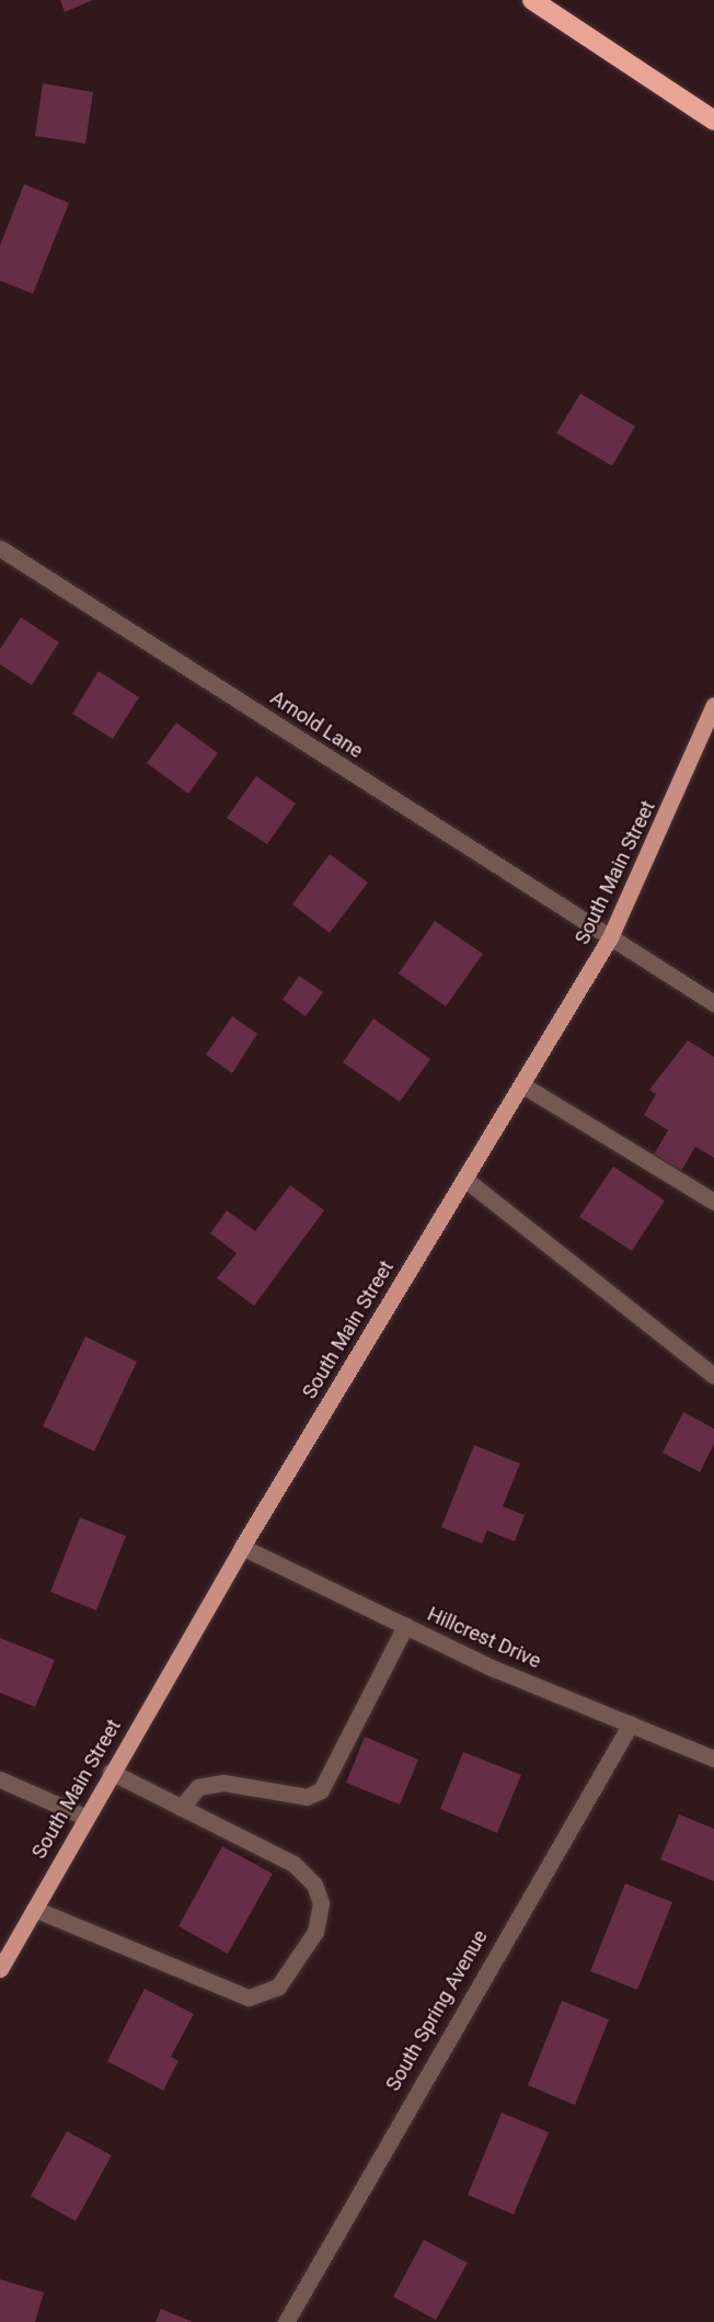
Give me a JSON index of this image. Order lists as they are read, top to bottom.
{
  "streets": {
    "main road": ["South Main Street"],
    "street": ["Arnold Lane", "Hillcrest Drive", "South Spring Avenue"]
  },
  "crossings": [
    ["Arnold Lane", "South Main Street"],
    ["South Main Street", "Hillcrest Drive"],
    ["Hillcrest Drive", "South Spring Avenue"]
  ]
}
